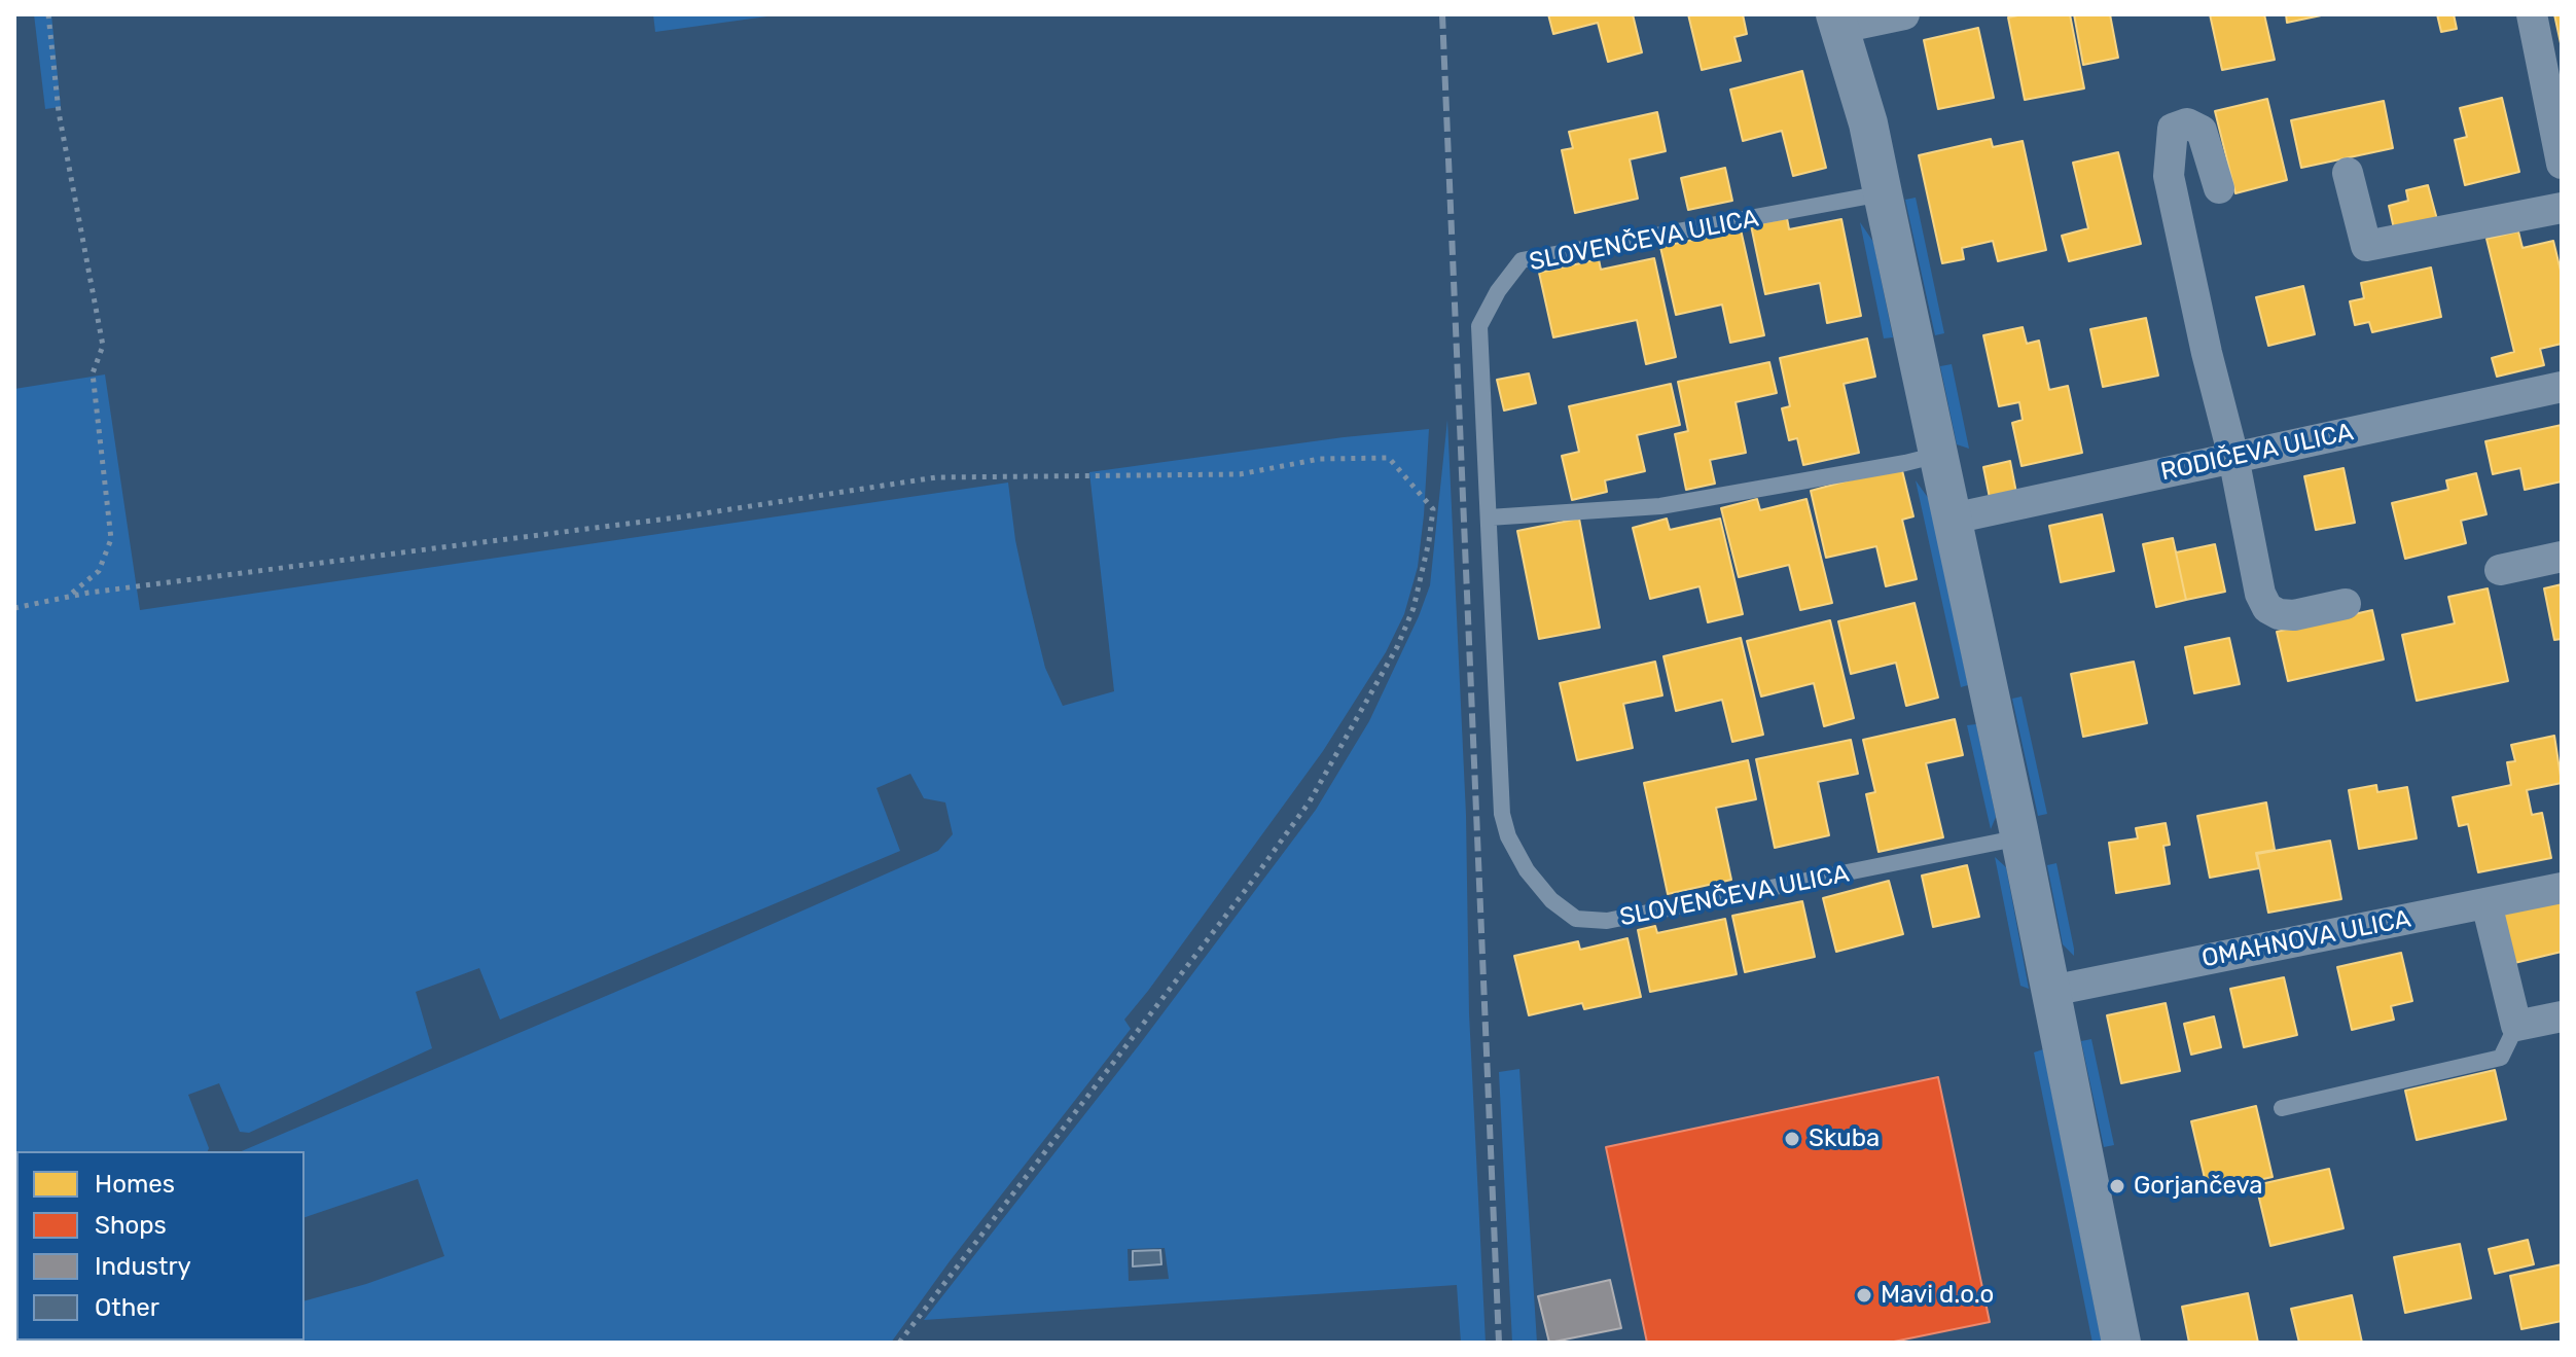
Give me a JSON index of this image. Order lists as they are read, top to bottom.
{
  "streets": {
    "street": ["RODIČEVA ULICA", "OMAHNOVA ULICA"],
    "lane": ["SLOVENČEVA ULICA"]
  },
  "places": ["Skuba", "Gorjančeva", "Mavi d.o.o"],
  "legend": [
    "Homes",
    "Shops",
    "Industry",
    "Other"
  ]
}
